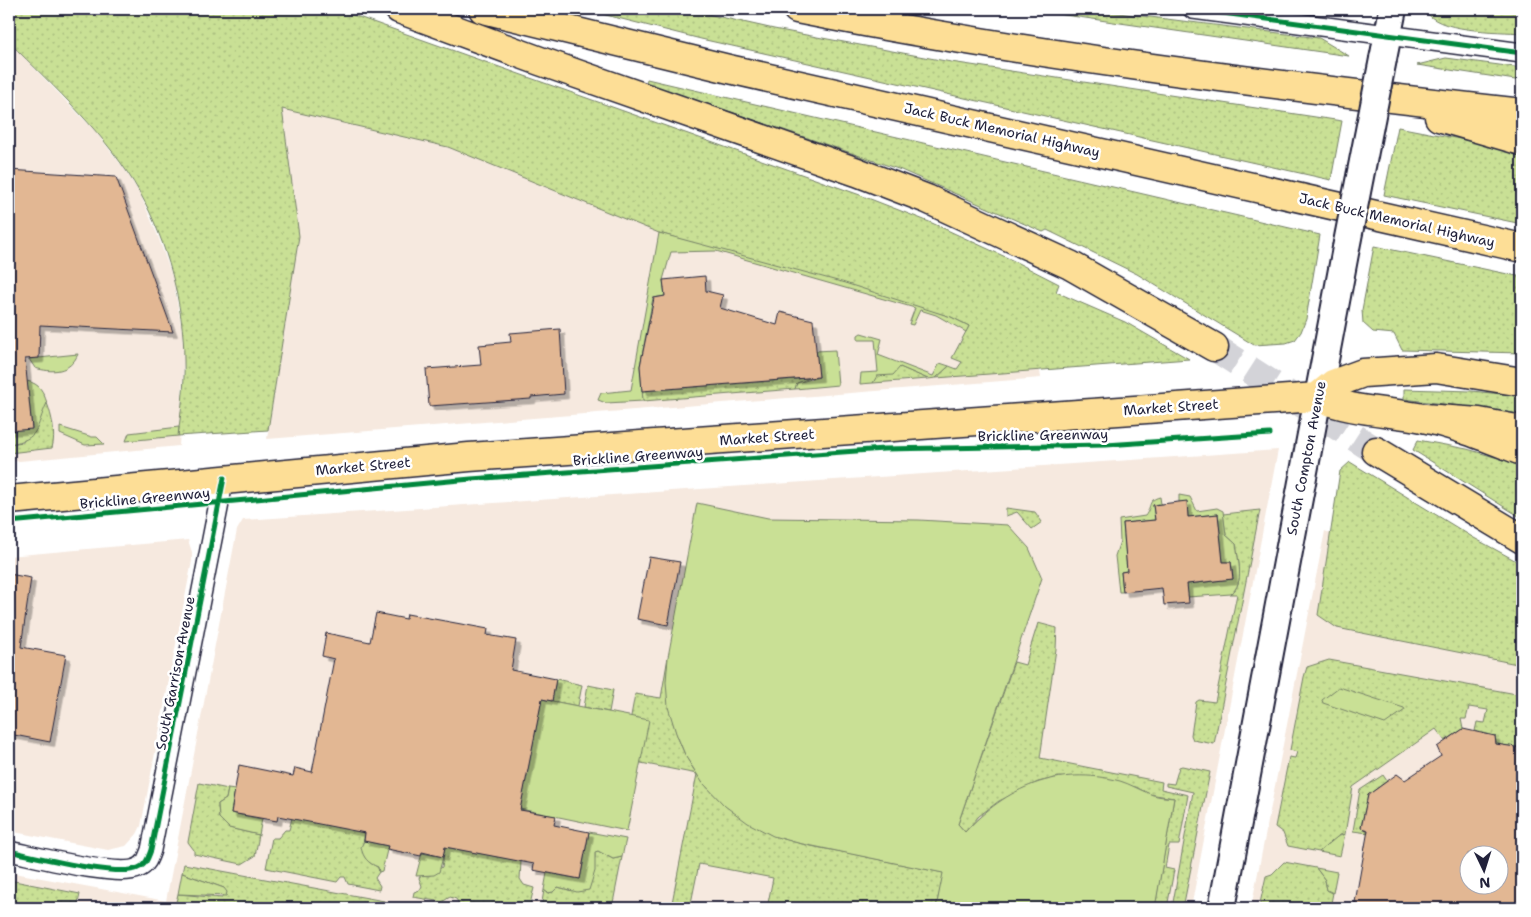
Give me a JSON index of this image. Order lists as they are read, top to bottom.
{
  "streets": {
    "main road": ["Jack Buck Memorial Highway", "Market Street", "South Compton Avenue"],
    "street": ["South Garrison Avenue"],
    "cycle path": ["Brickline Greenway"]
  },
  "crossings": [
    ["Market Street", "South Compton Avenue"],
    ["Market Street", "South Garrison Avenue"]
  ],
  "north": "bottom"
}
